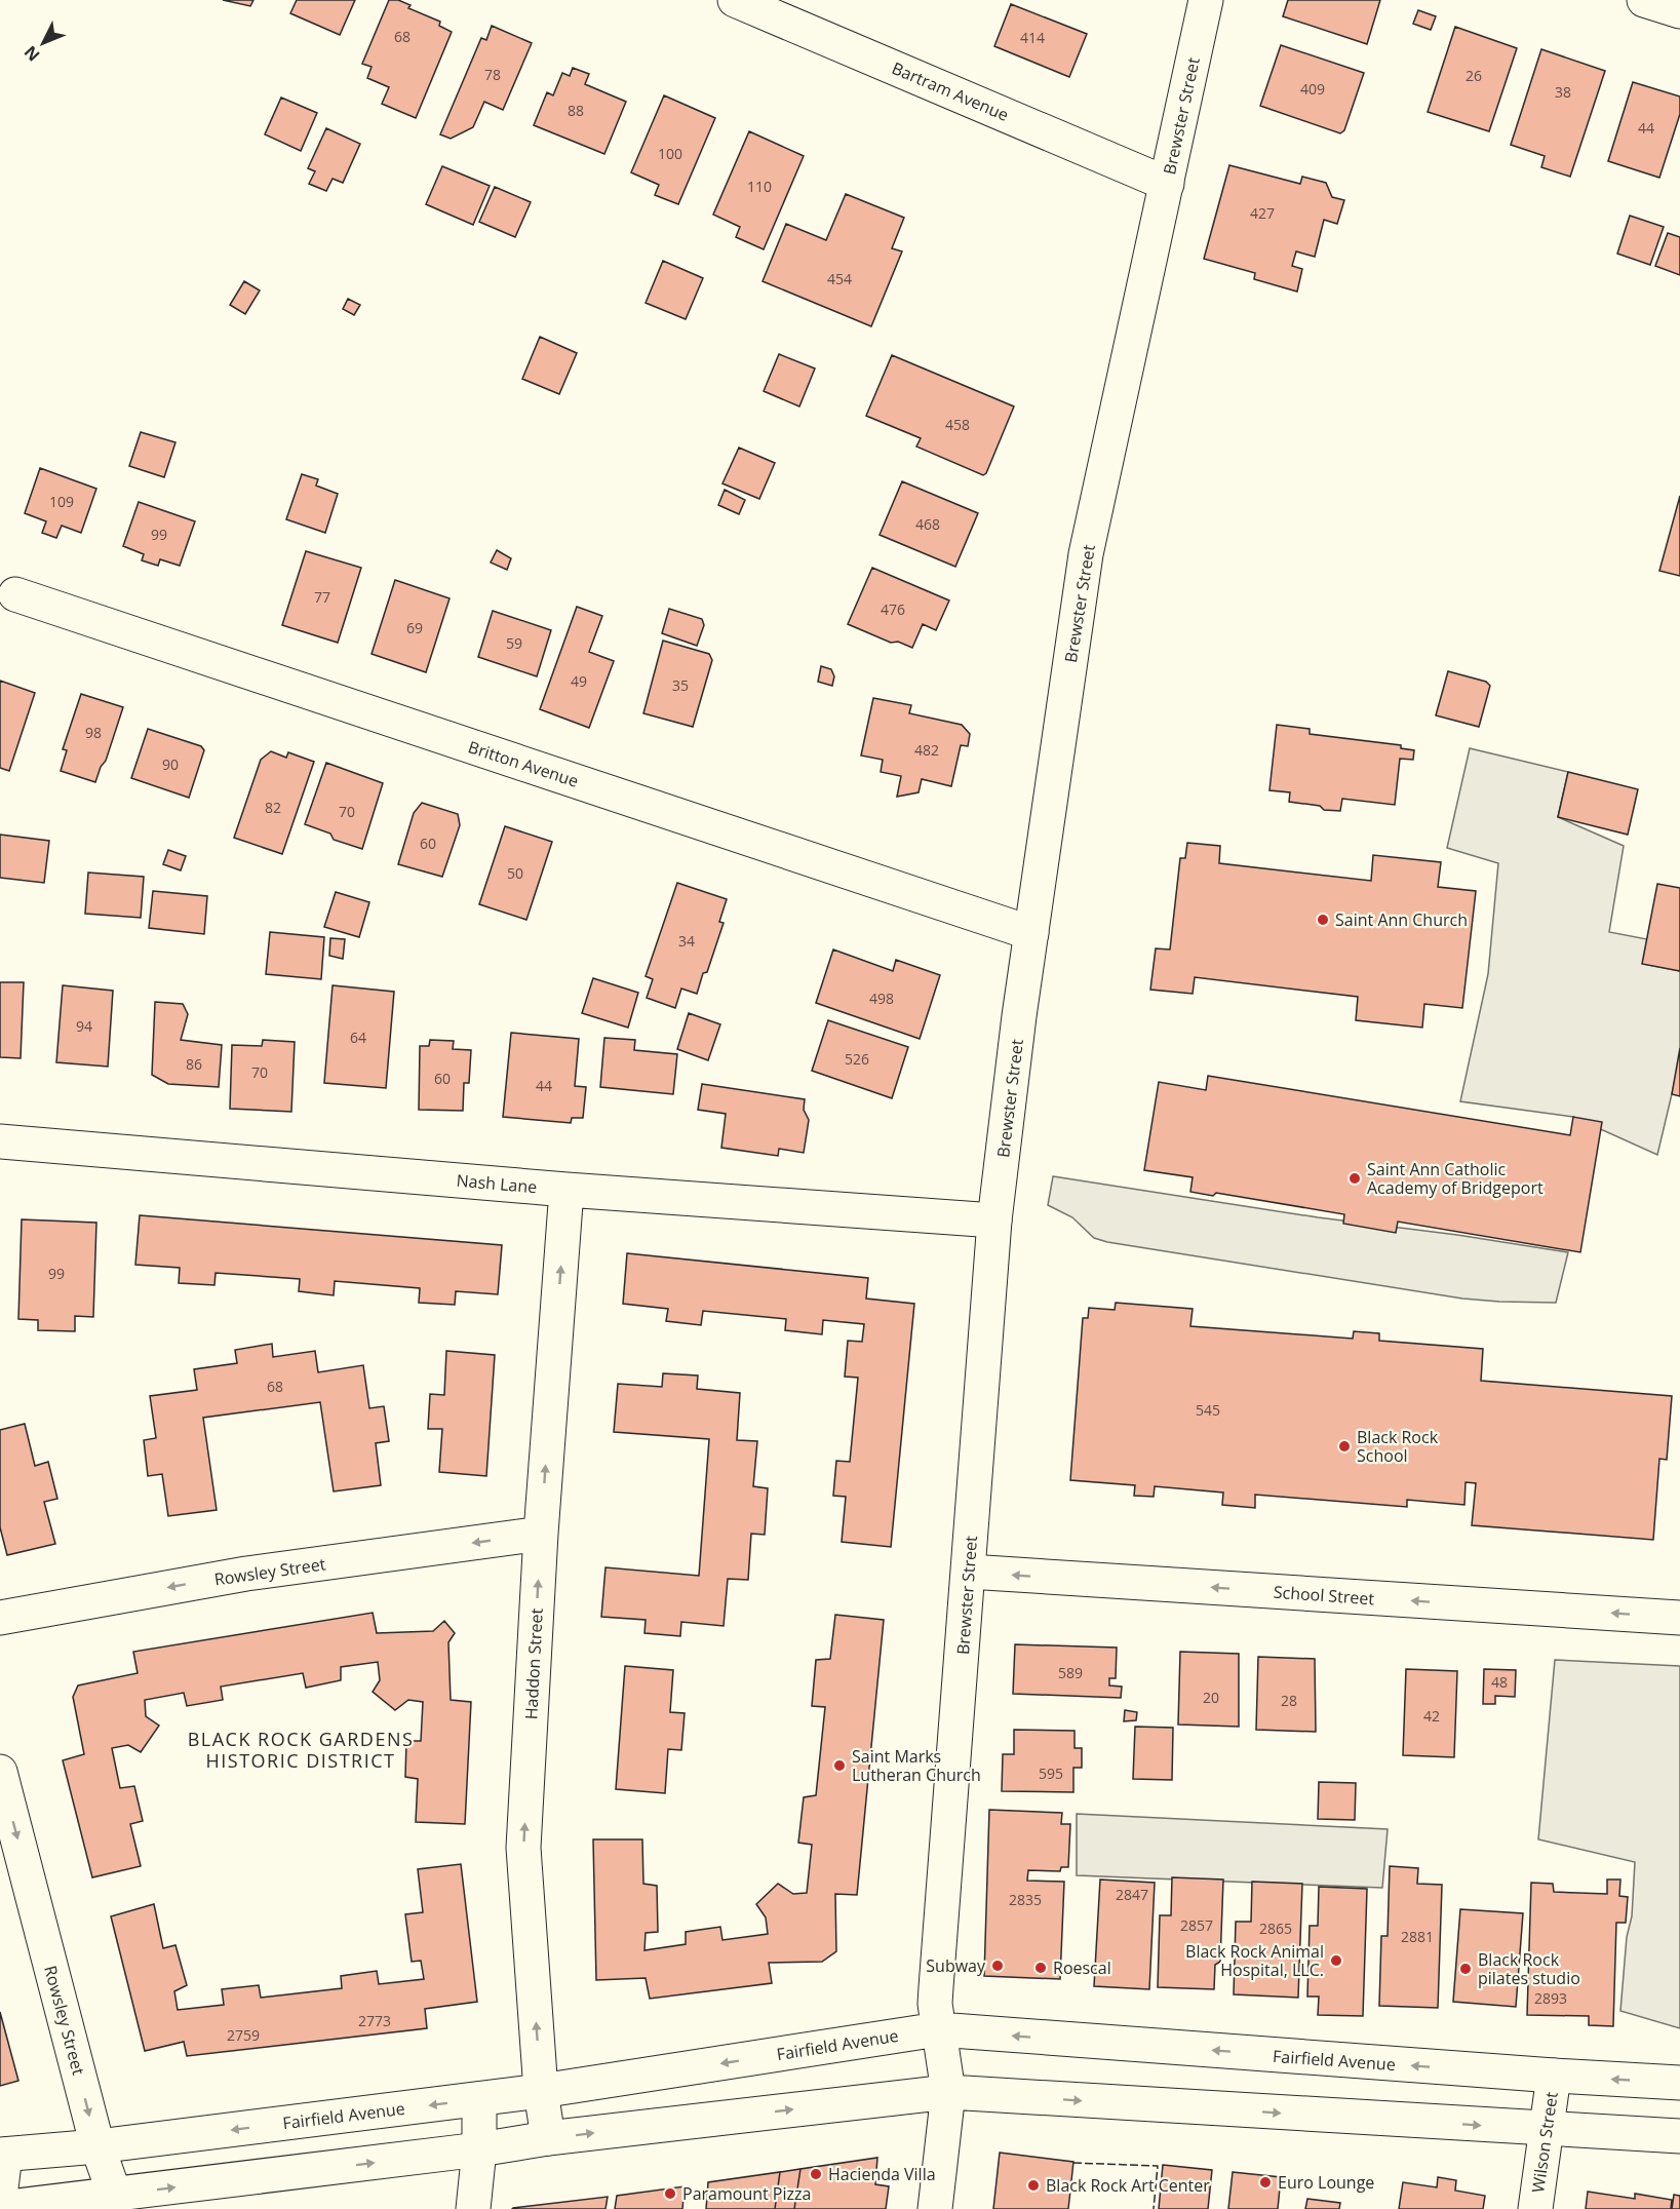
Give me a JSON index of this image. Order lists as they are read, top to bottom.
{
  "streets": {
    "street": [
      "Bartram Avenue",
      "Brewster Street",
      "Britton Avenue",
      "Nash Lane",
      "Rowsley Street",
      "School Street",
      "Haddon Street",
      "Fairfield Avenue",
      "Wilson Street"
    ]
  },
  "crossings": [
    ["Bartram Avenue", "Brewster Street"],
    ["Brewster Street", "Britton Avenue"],
    ["Brewster Street", "Nash Lane"],
    ["Brewster Street", "School Street"],
    ["Brewster Street", "Fairfield Avenue"],
    ["Nash Lane", "Haddon Street"],
    ["Rowsley Street", "Haddon Street"],
    ["Rowsley Street", "Fairfield Avenue"],
    ["Haddon Street", "Fairfield Avenue"],
    ["Fairfield Avenue", "Wilson Street"]
  ],
  "one_way": ["School Street", "Haddon Street"],
  "districts": ["BLACK ROCK GARDENS HISTORIC DISTRICT"],
  "places": [
    "Saint Ann Church",
    "Saint Ann Catholic Academy of Bridgeport",
    "Black Rock School",
    "Saint Marks Lutheran Church",
    "Black Rock Animal Hospital, LLC.",
    "Subway",
    "Roescal",
    "Black Rock pilates studio",
    "Hacienda Villa",
    "Euro Lounge",
    "Black Rock Art Center",
    "Paramount Pizza"
  ],
  "house_numbers": [
    "68",
    "414",
    "78",
    "26",
    "409",
    "38",
    "88",
    "44",
    "100",
    "110",
    "427",
    "454",
    "458",
    "109",
    "468",
    "99",
    "77",
    "476",
    "69",
    "59",
    "49",
    "35",
    "98",
    "482",
    "90",
    "82",
    "70",
    "60",
    "50",
    "34",
    "498",
    "94",
    "64",
    "526",
    "86",
    "70",
    "60",
    "44",
    "99",
    "68",
    "545",
    "589",
    "48",
    "20",
    "28",
    "42",
    "595",
    "2847",
    "2835",
    "2857",
    "2865",
    "2881",
    "2893",
    "2773",
    "2759"
  ],
  "north": "bottom left"
}
